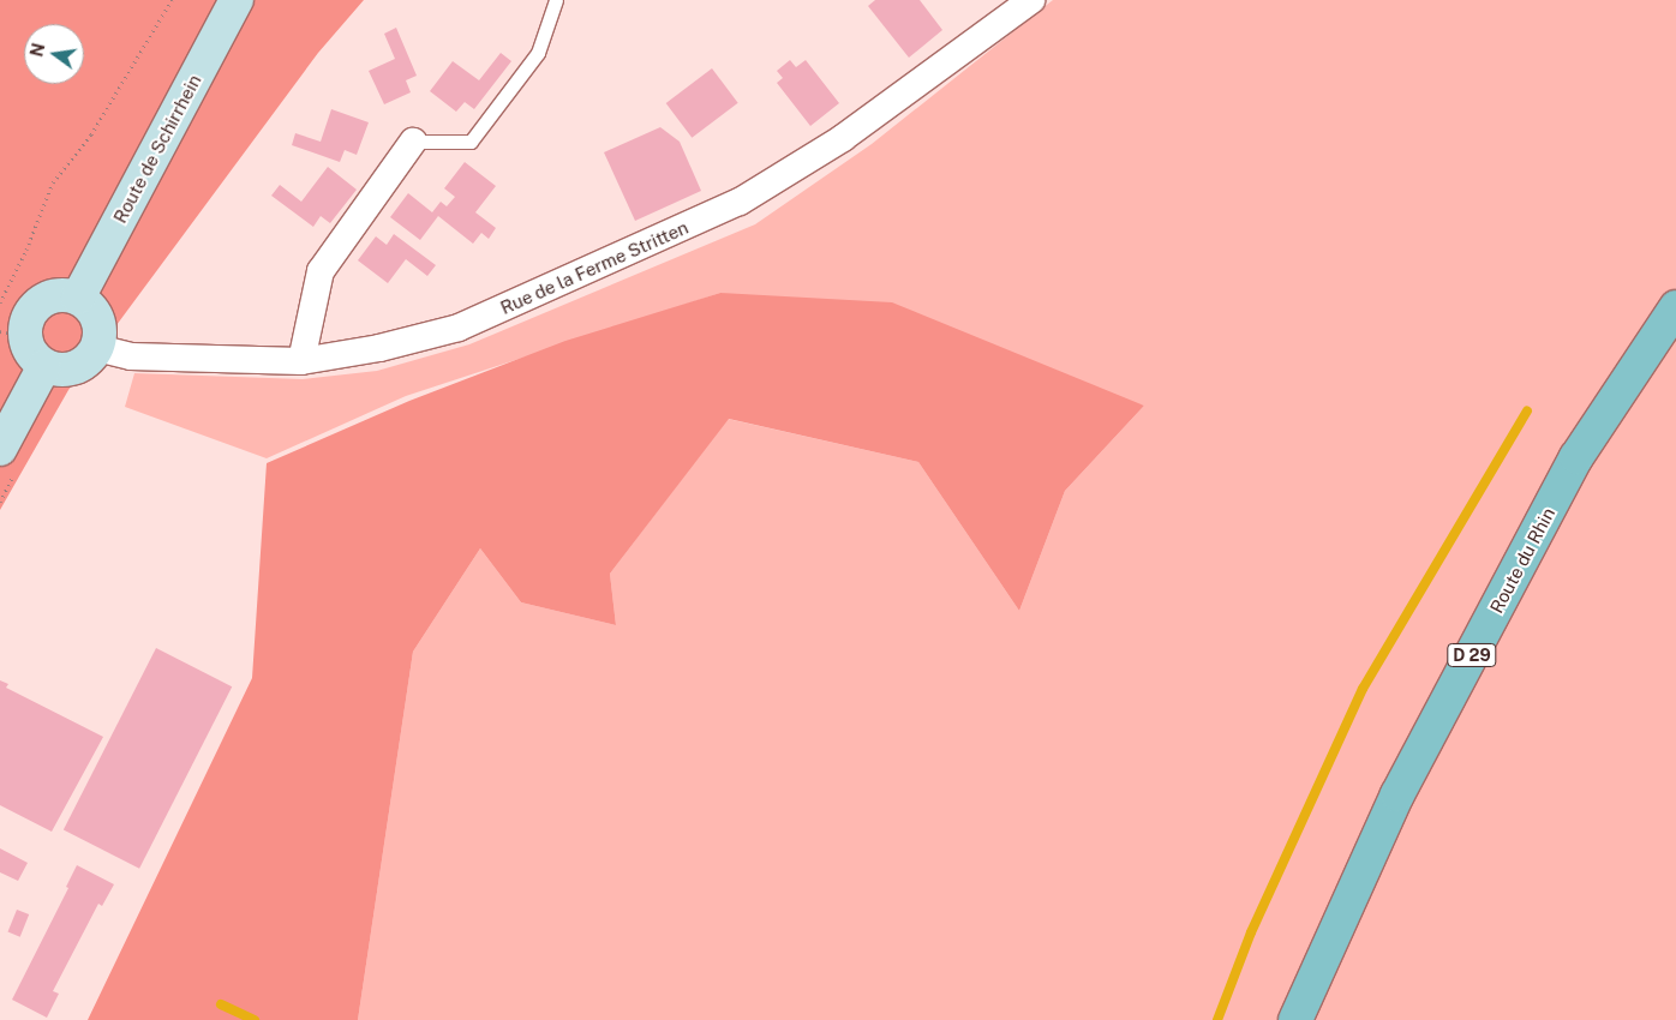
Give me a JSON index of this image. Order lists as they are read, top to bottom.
{
  "streets": {
    "main road": ["Route du Rhin", "D 29"],
    "street": ["Route de Schirrhein", "Rue de la Ferme Stritten"]
  },
  "crossings": [
    ["Route de Schirrhein", "Rue de la Ferme Stritten"]
  ],
  "north": "left"
}
